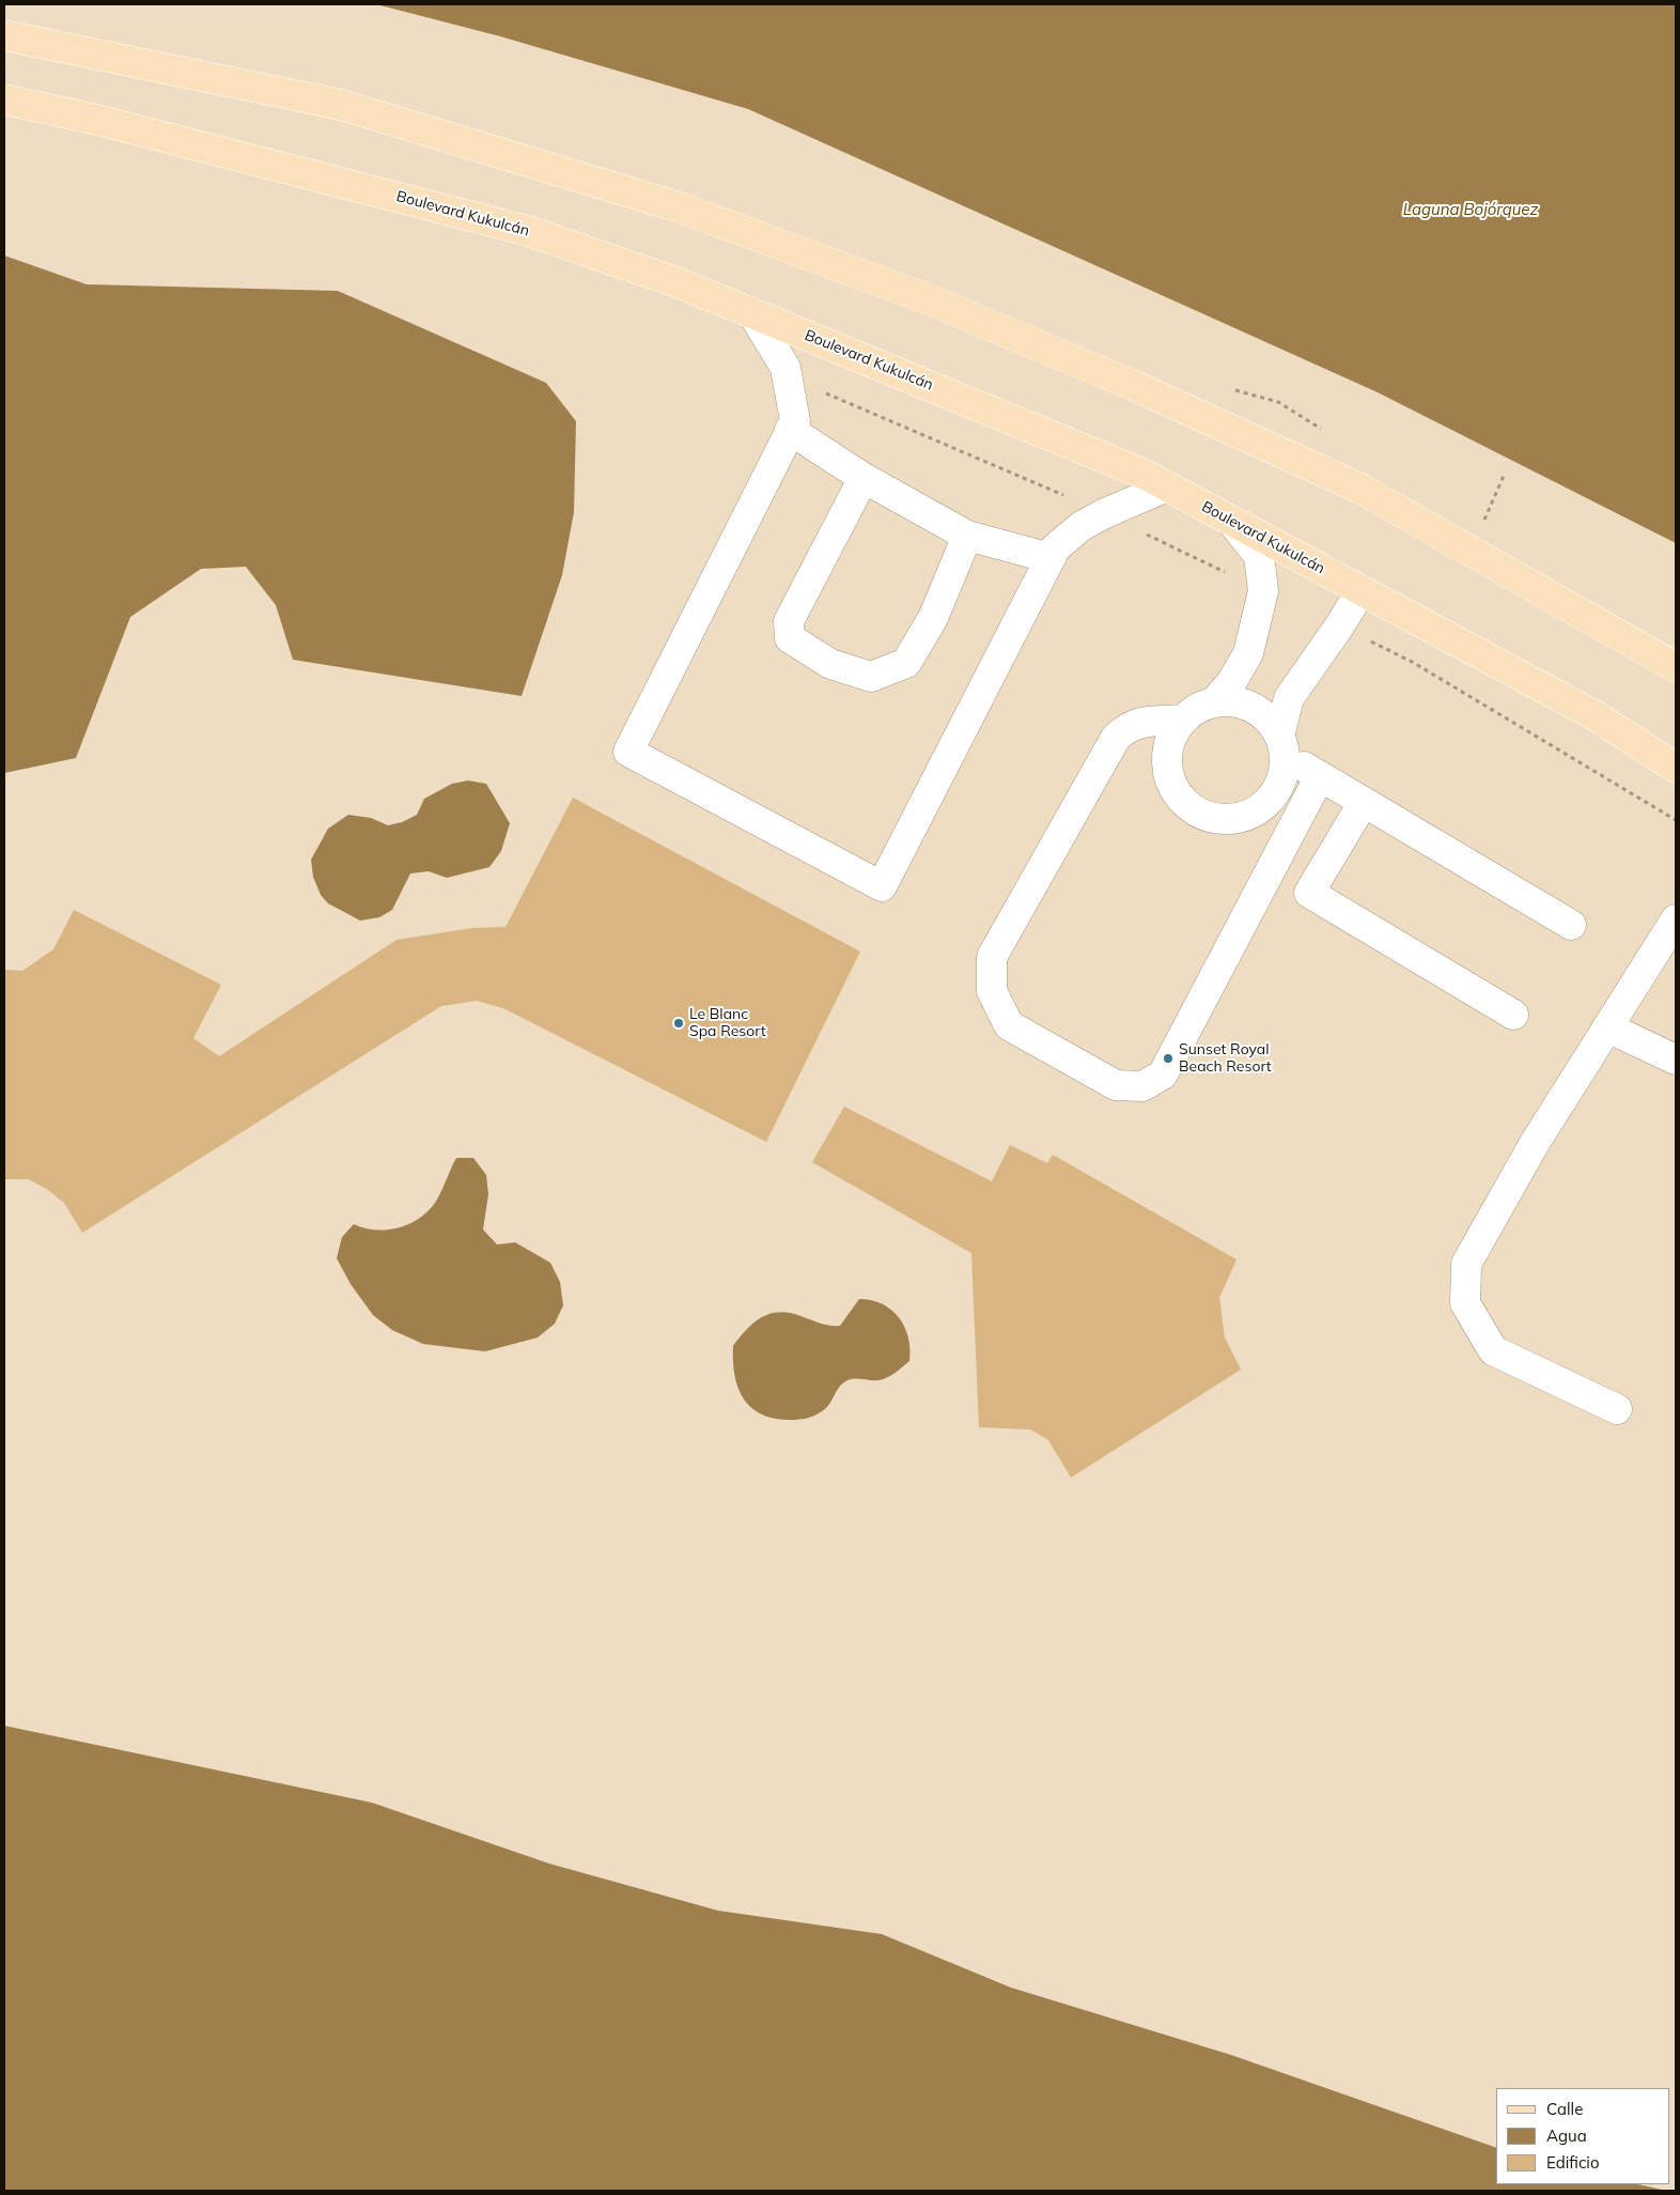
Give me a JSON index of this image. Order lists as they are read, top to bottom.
{
  "streets": {
    "main road": ["Boulevard Kukulcán"]
  },
  "water": ["Laguna Bojórquez"],
  "places": ["Le Blanc Spa Resort", "Sunset Royal Beach Resort"],
  "legend": ["Calle", "Agua", "Edificio"]
}
